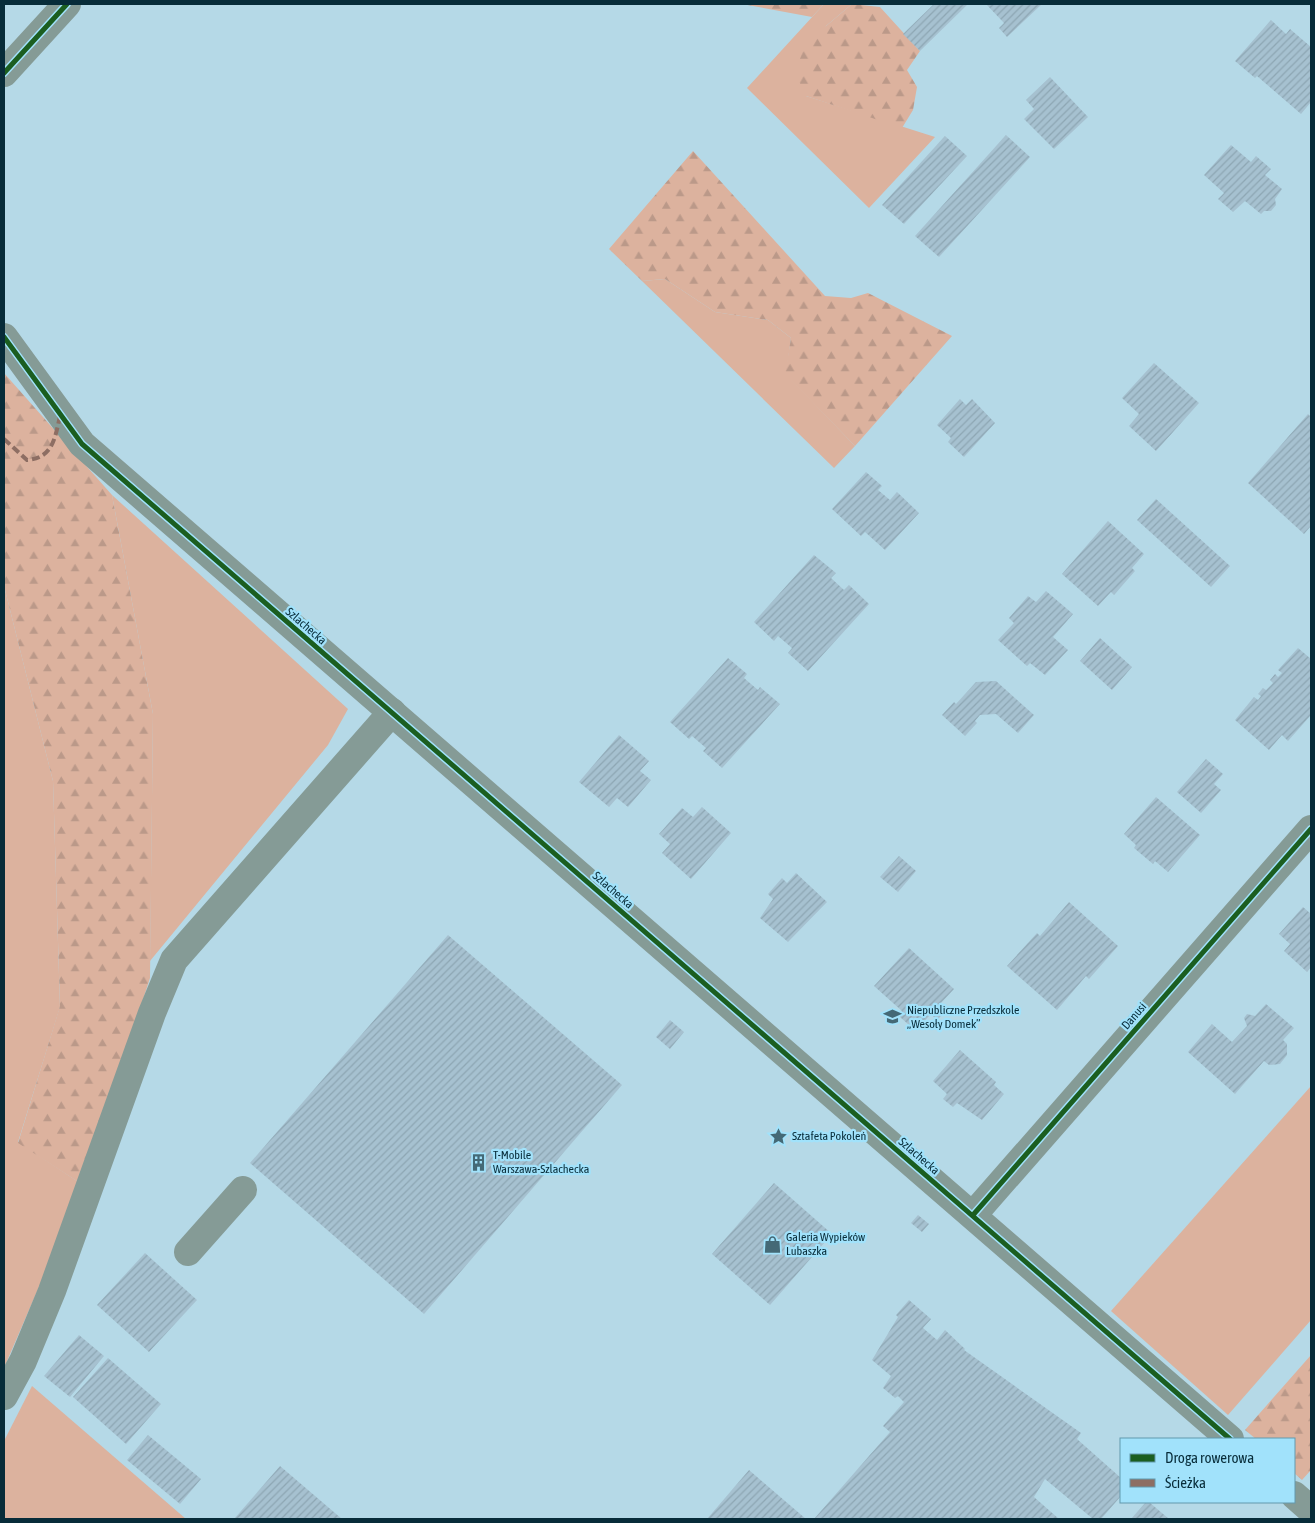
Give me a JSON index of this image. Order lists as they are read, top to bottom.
{
  "streets": {
    "street": ["Szlachecka", "Danusi"]
  },
  "crossings": [
    ["Szlachecka", "Danusi"]
  ],
  "places": {
    "school or university": ["Niepubliczne Przedszkole „Wesoły Domek”"],
    "place": ["Sztafeta Pokoleń"],
    "building": ["T-Mobile Warszawa-Szlachecka"],
    "shop": ["Galeria Wypieków Lubaszka"]
  },
  "legend": ["Droga rowerowa", "Ścieżka"]
}
